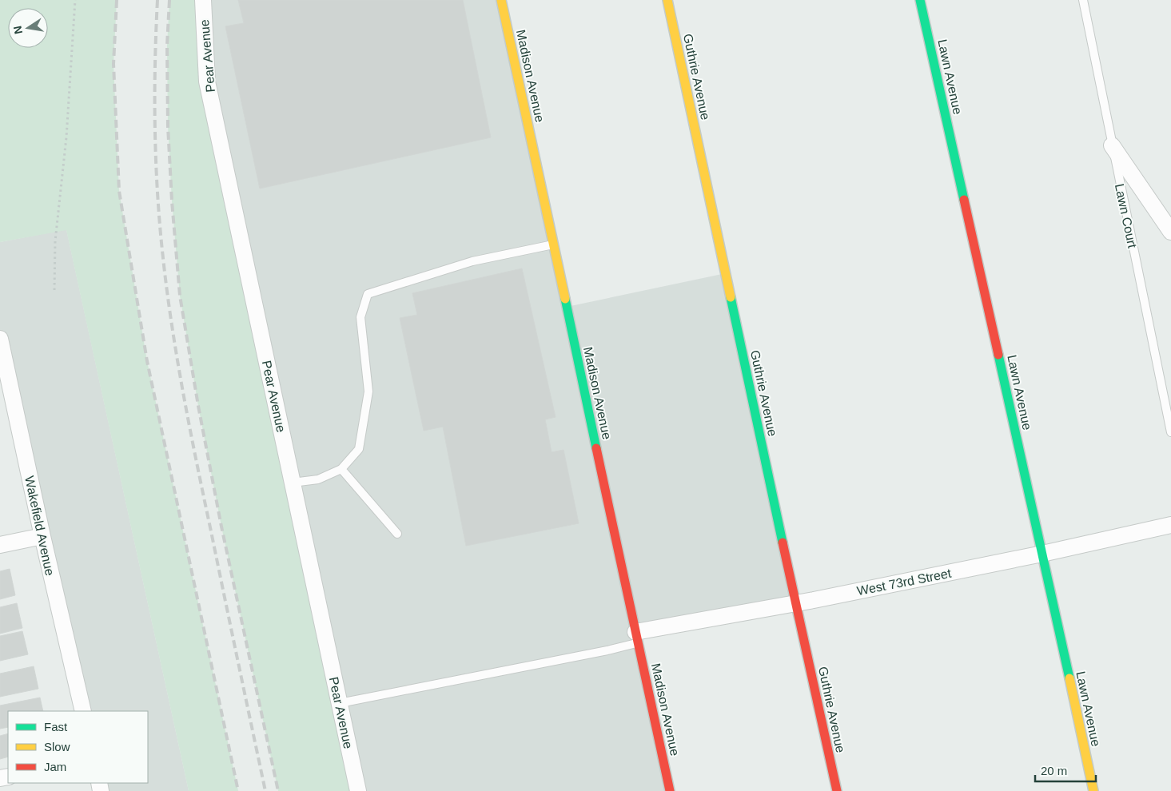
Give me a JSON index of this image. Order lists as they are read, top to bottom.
{
  "streets": {
    "street": [
      "Pear Avenue",
      "Madison Avenue",
      "Guthrie Avenue",
      "Lawn Avenue",
      "Wakefield Avenue",
      "West 73rd Street"
    ],
    "lane": ["Lawn Court"]
  },
  "crossings": [
    ["Madison Avenue", "West 73rd Street"],
    ["Guthrie Avenue", "West 73rd Street"],
    ["Lawn Avenue", "West 73rd Street"]
  ],
  "legend": ["Fast", "Slow", "Jam"],
  "scale_bar": "20 m",
  "north": "left"
}
